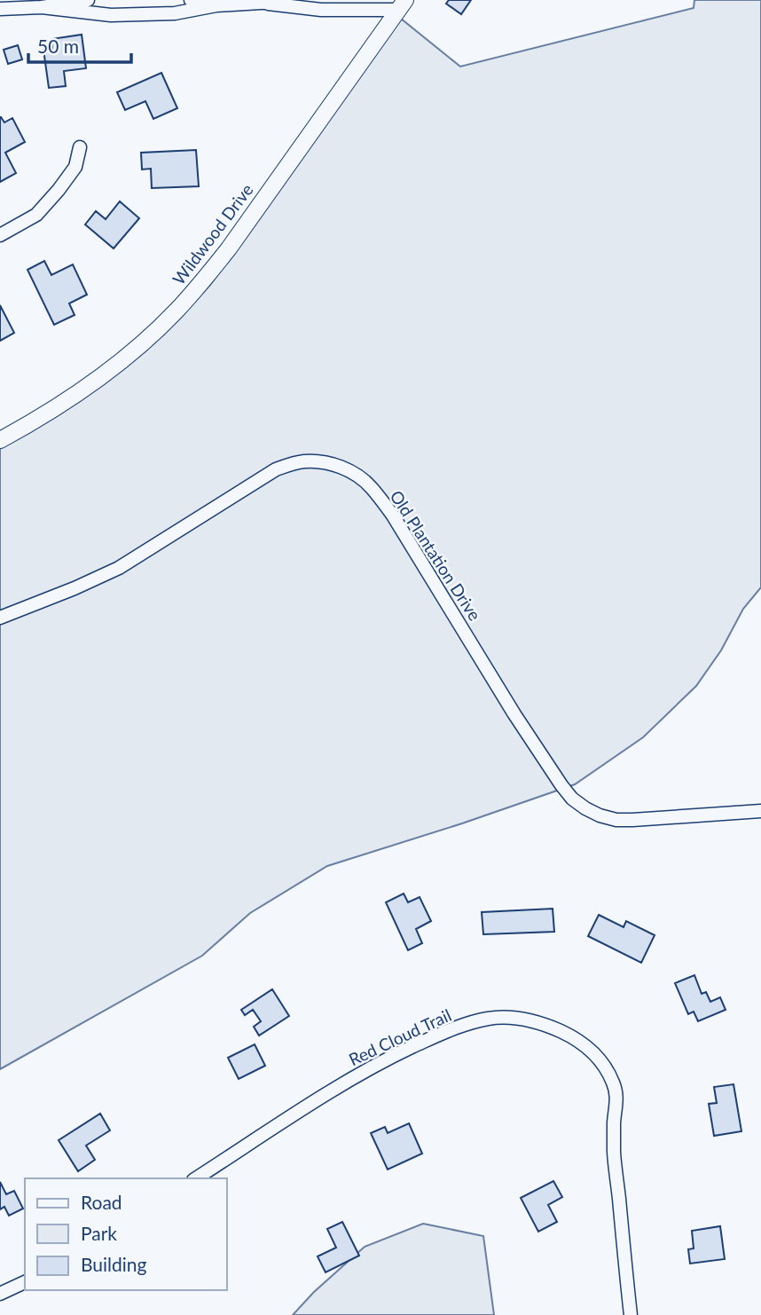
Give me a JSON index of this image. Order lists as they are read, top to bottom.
{
  "streets": {
    "street": ["Wildwood Drive", "Old Plantation Drive", "Red Cloud Trail"]
  },
  "legend": ["Road", "Park", "Building"],
  "scale_bar": "50 m"
}
